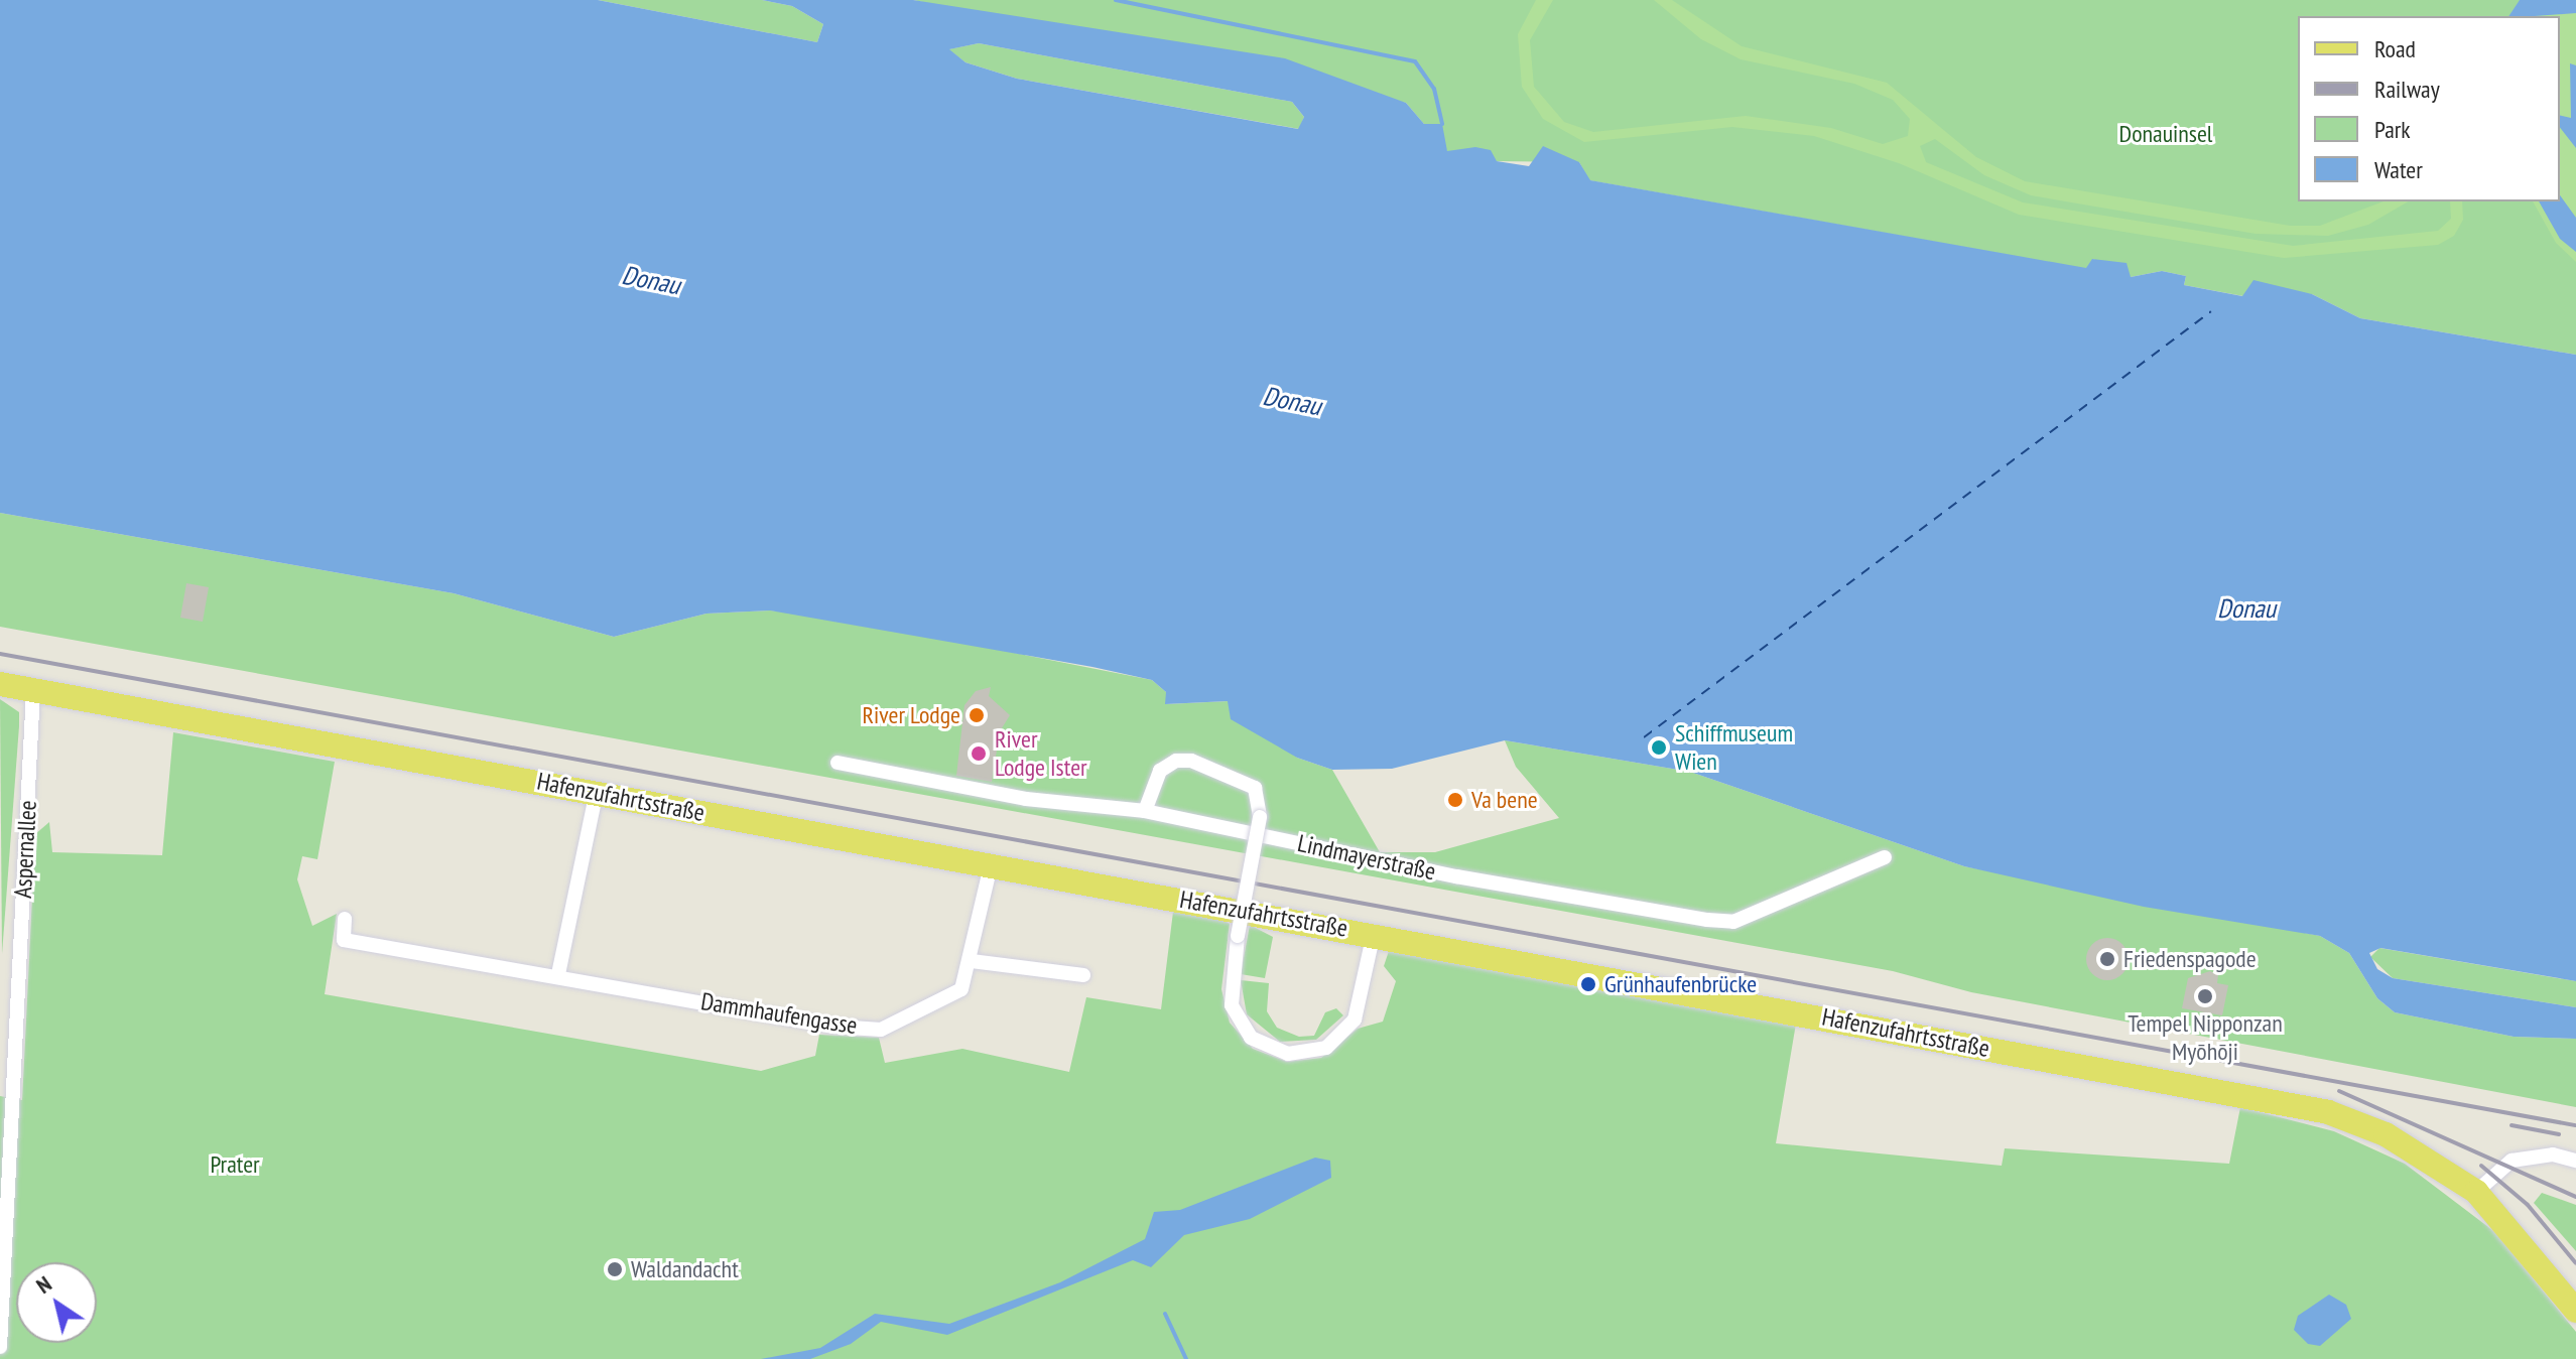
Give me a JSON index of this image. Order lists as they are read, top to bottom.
{
  "streets": {
    "main road": ["Hafenzufahrtsstraße"],
    "street": ["Aspernallee", "Lindmayerstraße", "Dammhaufengasse"]
  },
  "crossings": [
    ["Hafenzufahrtsstraße", "Aspernallee"],
    ["Hafenzufahrtsstraße", "Dammhaufengasse"]
  ],
  "water": ["Donau"],
  "parks": ["Donauinsel", "Prater"],
  "places": [
    "River Lodge",
    "Schiffmuseum Wien",
    "River Lodge Ister",
    "Va bene",
    "Friedenspagode",
    "Grünhaufenbrücke",
    "Tempel Nipponzan Myōhōji",
    "Waldandacht"
  ],
  "legend": [
    "Road",
    "Railway",
    "Park",
    "Water"
  ],
  "north": "top left"
}
